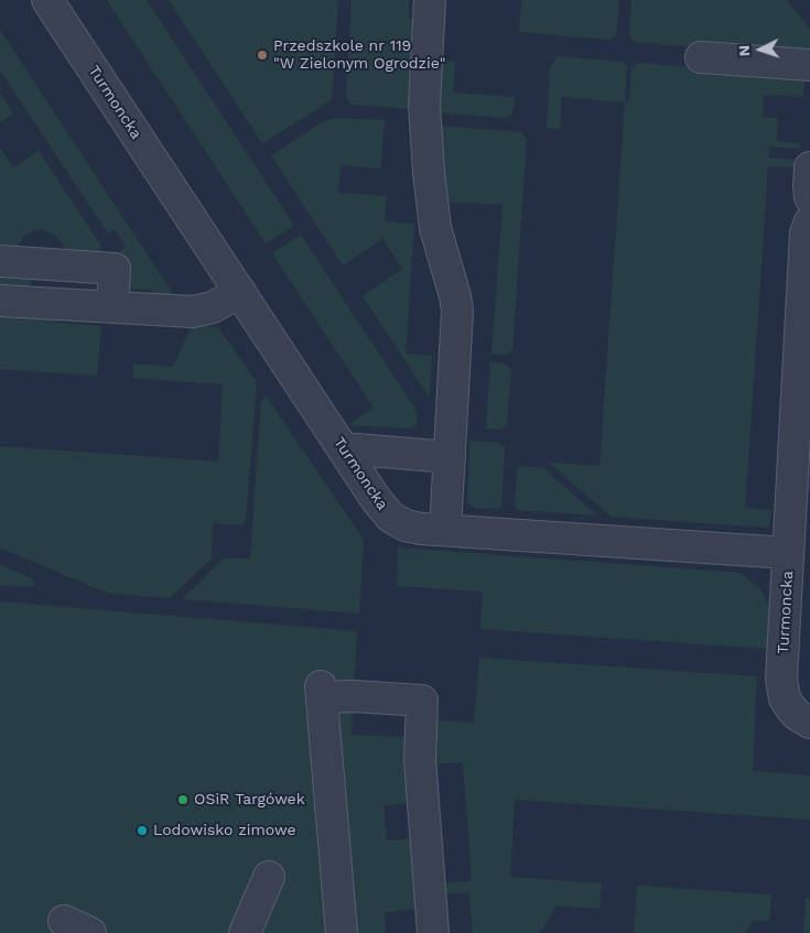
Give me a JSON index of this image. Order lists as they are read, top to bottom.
{
  "streets": {
    "street": ["Turmoncka"]
  },
  "places": ["Przedszkole nr 119 \"W Zielonym Ogrodzie\"", "OSiR Targówek", "Lodowisko zimowe"],
  "north": "left"
}
